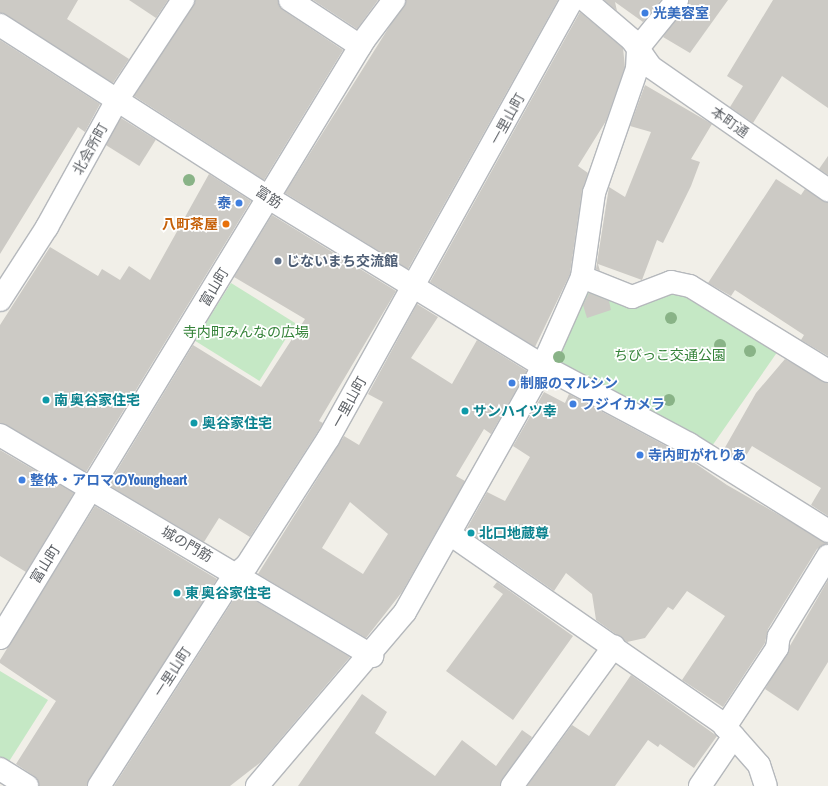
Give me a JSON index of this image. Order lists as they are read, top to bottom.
{
  "streets": {
    "street": [
      "一里山町",
      "本町通",
      "北会所町",
      "富筋",
      "富山町",
      "城の門筋"
    ]
  },
  "crossings": [
    ["一里山町", "富筋"],
    ["一里山町", "城の門筋"],
    ["北会所町", "富筋"],
    ["富筋", "富山町"],
    ["富山町", "城の門筋"]
  ],
  "parks": ["寺内町みんなの広場", "ちびっこ交通公園"],
  "places": [
    "光美容室",
    "泰",
    "八町茶屋",
    "じないまち交流館",
    "制服のマルシン",
    "南 奥谷家住宅",
    "フジイカメラ",
    "サンハイツ幸",
    "奥谷家住宅",
    "寺内町がれりあ",
    "整体・アロマのYoungheart",
    "北口地蔵尊",
    "東 奥谷家住宅"
  ]
}
